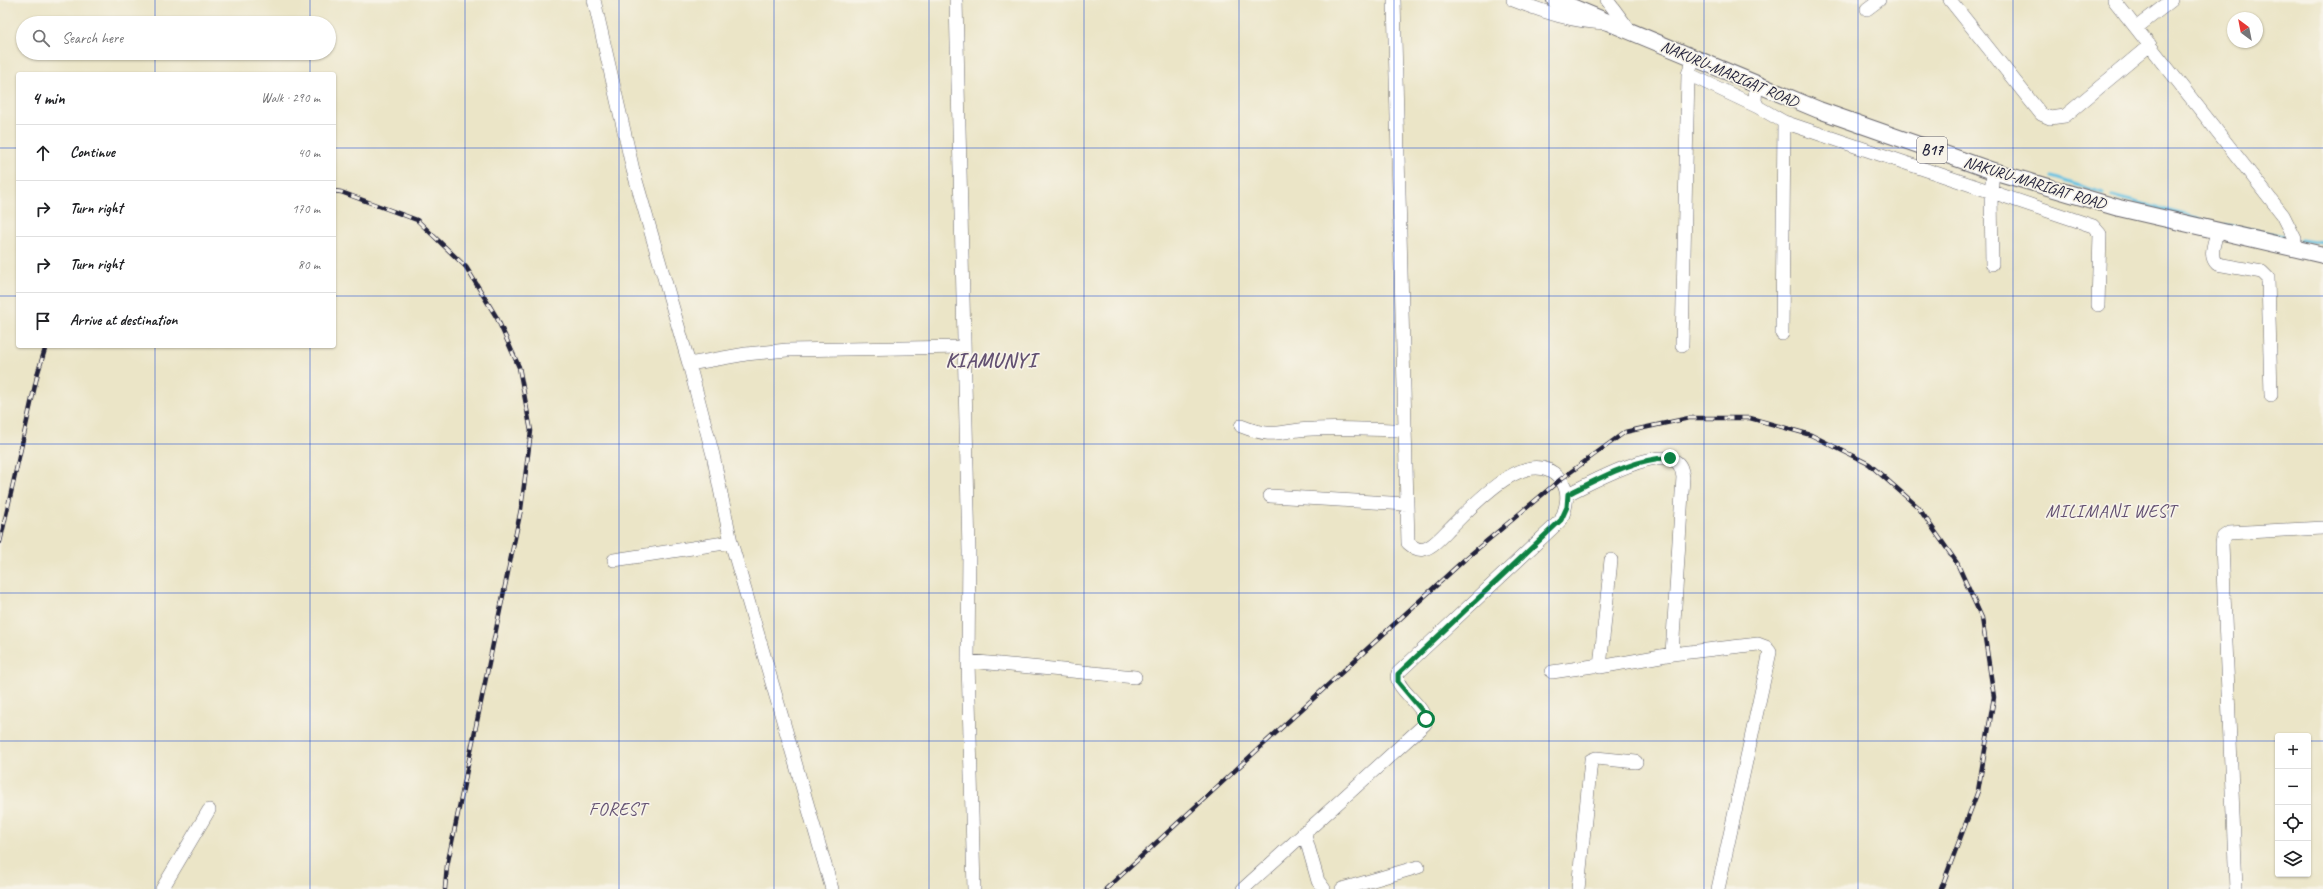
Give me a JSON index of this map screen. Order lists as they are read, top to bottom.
{
  "streets": {
    "main road": ["NAKURU-MARIGAT ROAD", "B17"]
  },
  "districts": ["KIAMUNYI", "MILIMANI WEST", "FOREST"],
  "north": "top left",
  "page": {
    "search": "Search here",
    "heading": ["4 min", "Walk · 290 m"],
    "list": [
      ["Continue", "40 m"],
      ["Turn right", "170 m"],
      ["Turn right", "80 m"],
      "Arrive at destination"
    ],
    "map_buttons": ["+", "−"]
  }
}
